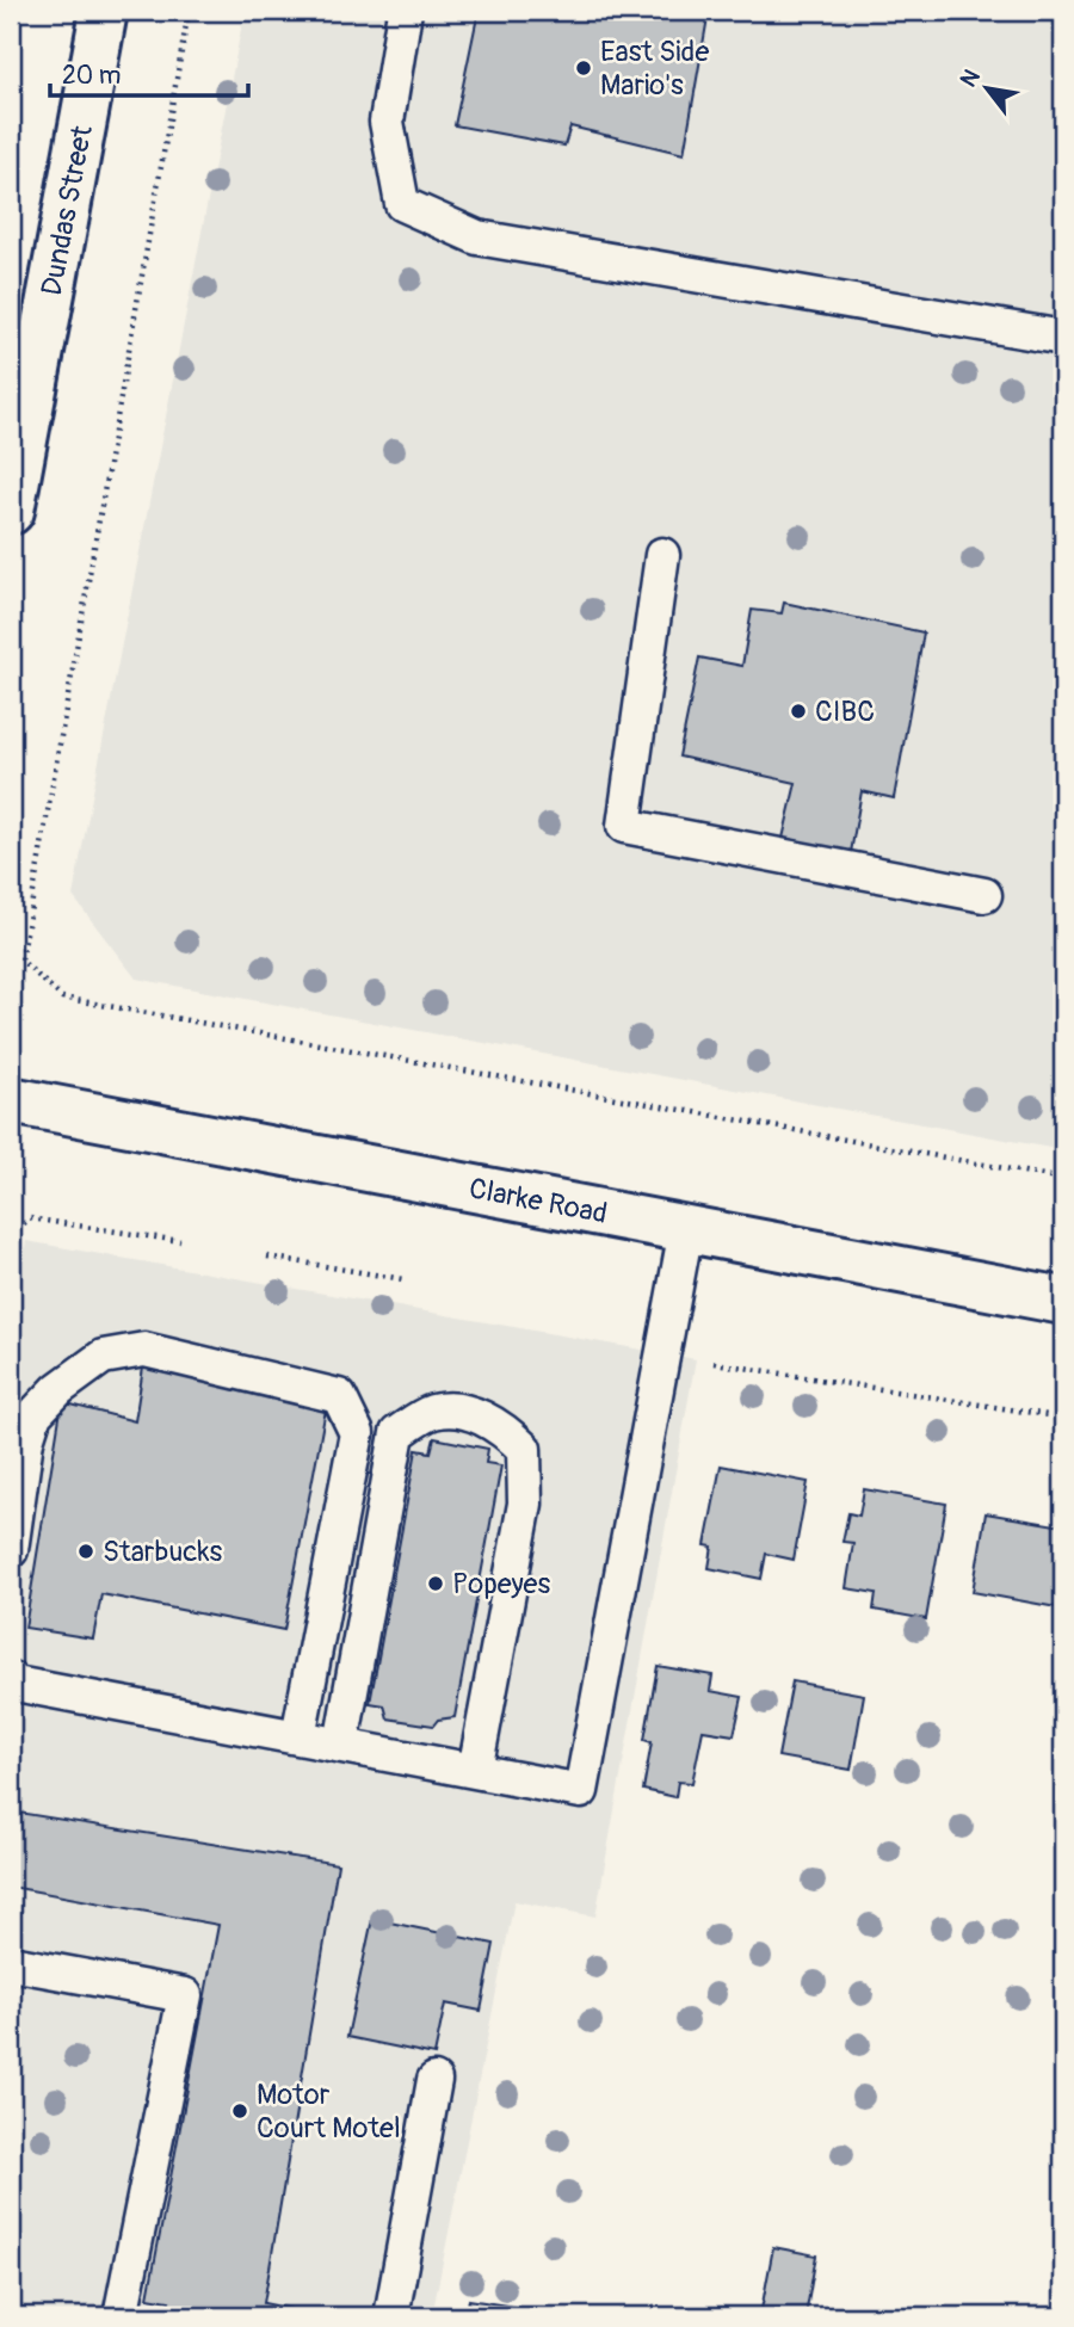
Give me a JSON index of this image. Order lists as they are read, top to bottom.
{
  "streets": {
    "main road": ["Dundas Street", "Clarke Road"]
  },
  "places": [
    "East Side Mario's",
    "CIBC",
    "Starbucks",
    "Popeyes",
    "Motor Court Motel"
  ],
  "scale_bar": "20 m",
  "north": "top left"
}
